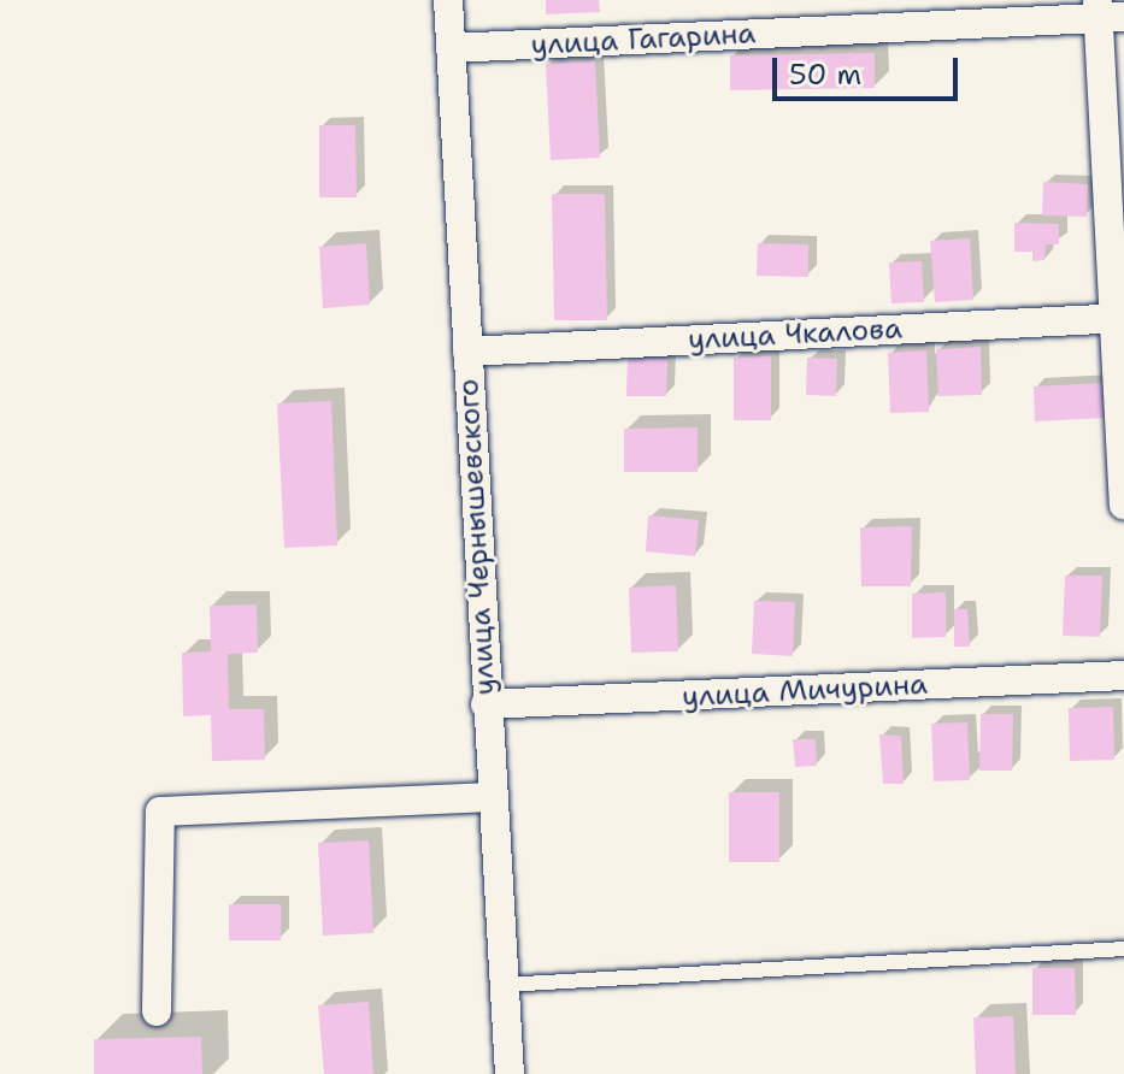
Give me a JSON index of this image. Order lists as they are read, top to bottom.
{
  "streets": {
    "street": [
      "улица Гагарина",
      "улица Чкалова",
      "улица Чернышевского",
      "улица Мичурина"
    ]
  },
  "crossings": [
    ["улица Гагарина", "улица Чернышевского"],
    ["улица Чкалова", "улица Чернышевского"],
    ["улица Чернышевского", "улица Мичурина"]
  ],
  "scale_bar": "50 m"
}
